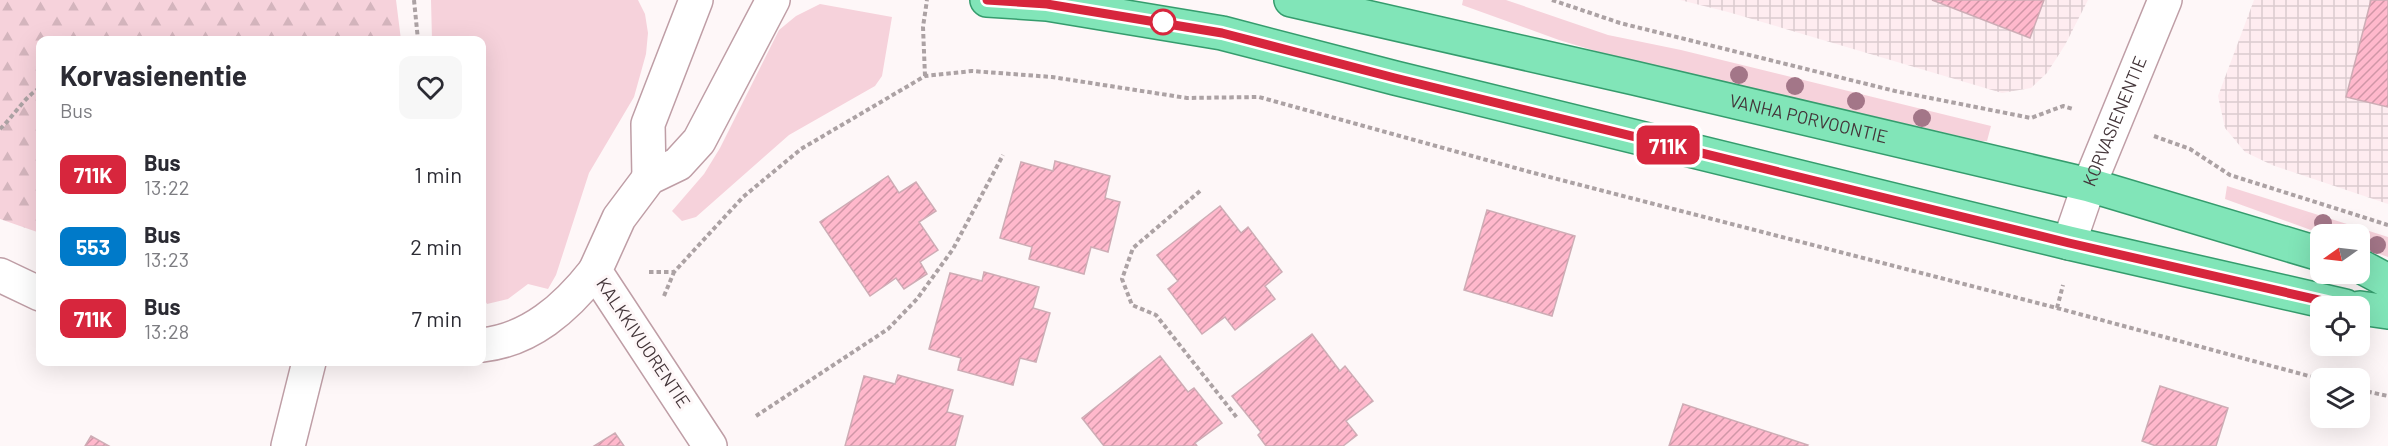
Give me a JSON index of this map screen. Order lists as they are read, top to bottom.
{
  "streets": {
    "main road": ["VANHA PORVOONTIE"],
    "street": ["KORVASIENENTIE", "KALKKIVUORENTIE"]
  },
  "crossings": [
    ["VANHA PORVOONTIE", "KORVASIENENTIE"]
  ],
  "lines": ["bus line 711K"],
  "north": "left",
  "page": {
    "on_map": "711K",
    "heading": ["Korvasienentie", "Bus"],
    "list": [
      {
        "mark": "711K",
        "name": "Bus",
        "note": "13:22",
        "value": "1 min"
      },
      {
        "mark": "553",
        "name": "Bus",
        "note": "13:23",
        "value": "2 min"
      },
      {
        "mark": "711K",
        "name": "Bus",
        "note": "13:28",
        "value": "7 min"
      }
    ]
  }
}
